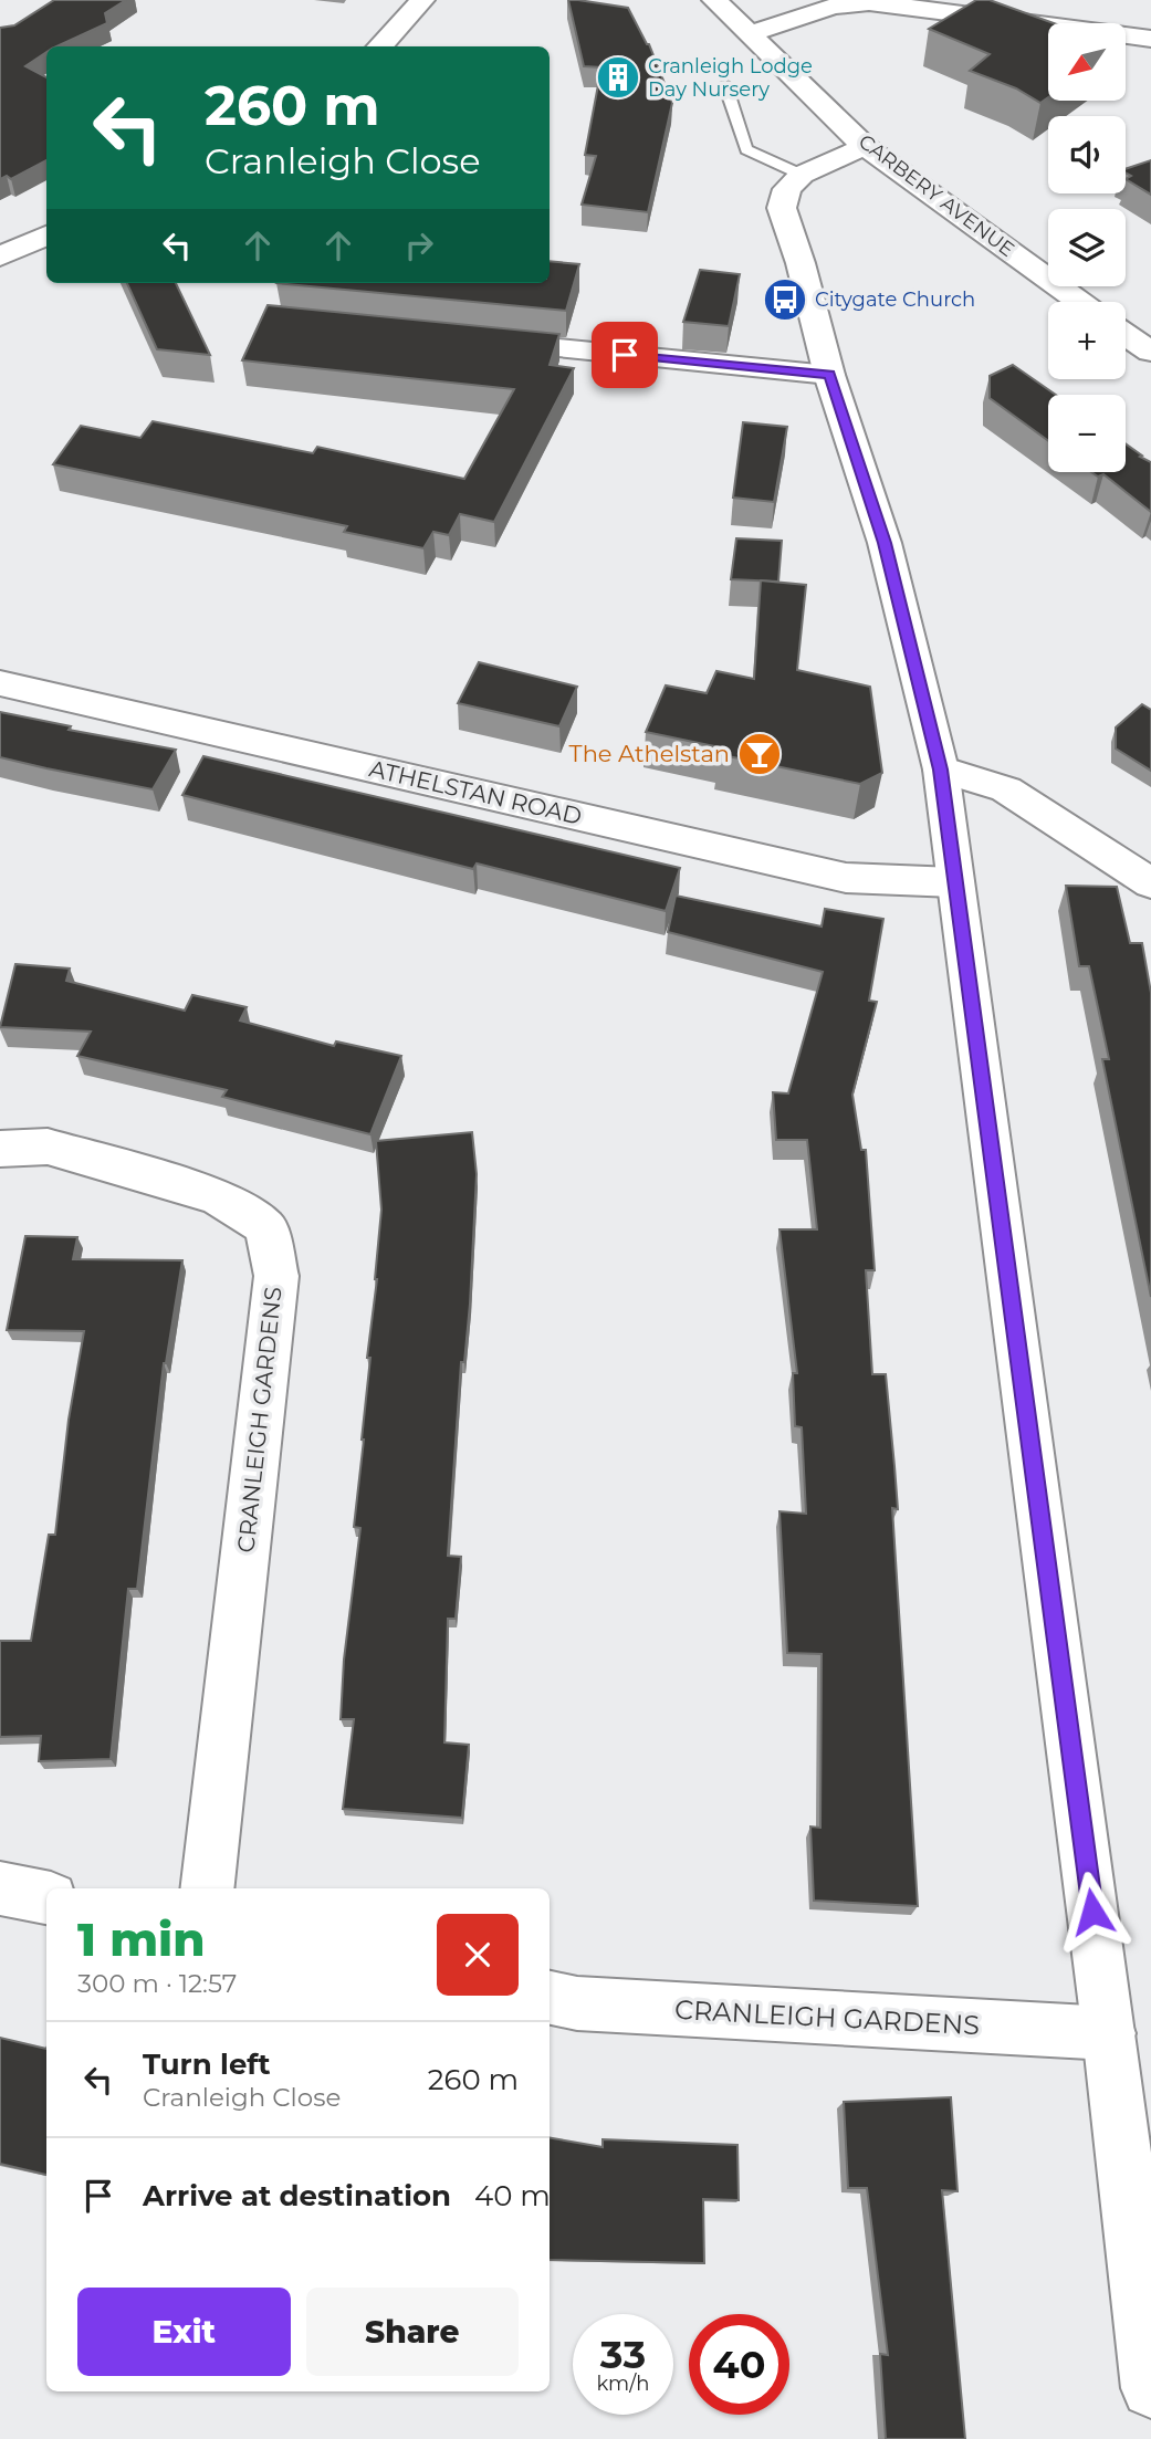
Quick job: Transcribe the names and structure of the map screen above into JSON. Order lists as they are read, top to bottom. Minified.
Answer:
{"streets":{"street":["CARBERY AVENUE","ATHELSTAN ROAD","CRANLEIGH GARDENS"]},"places":{"building":["Cranleigh Lodge Day Nursery"],"bus stop":["Citygate Church"],"bar":["The Athelstan"]},"north":"bottom left","page":{"map_buttons":["+","−"],"turn":["260 m","Cranleigh Close"],"heading":["1 min","300 m · 12:57"],"list":[{"name":"Turn left","note":"Cranleigh Close","value":"260 m"},{"name":"Arrive at destination","value":"40 m"}],"buttons":["Exit","Share"],"speed":"33 km/h","limit":"40"}}
